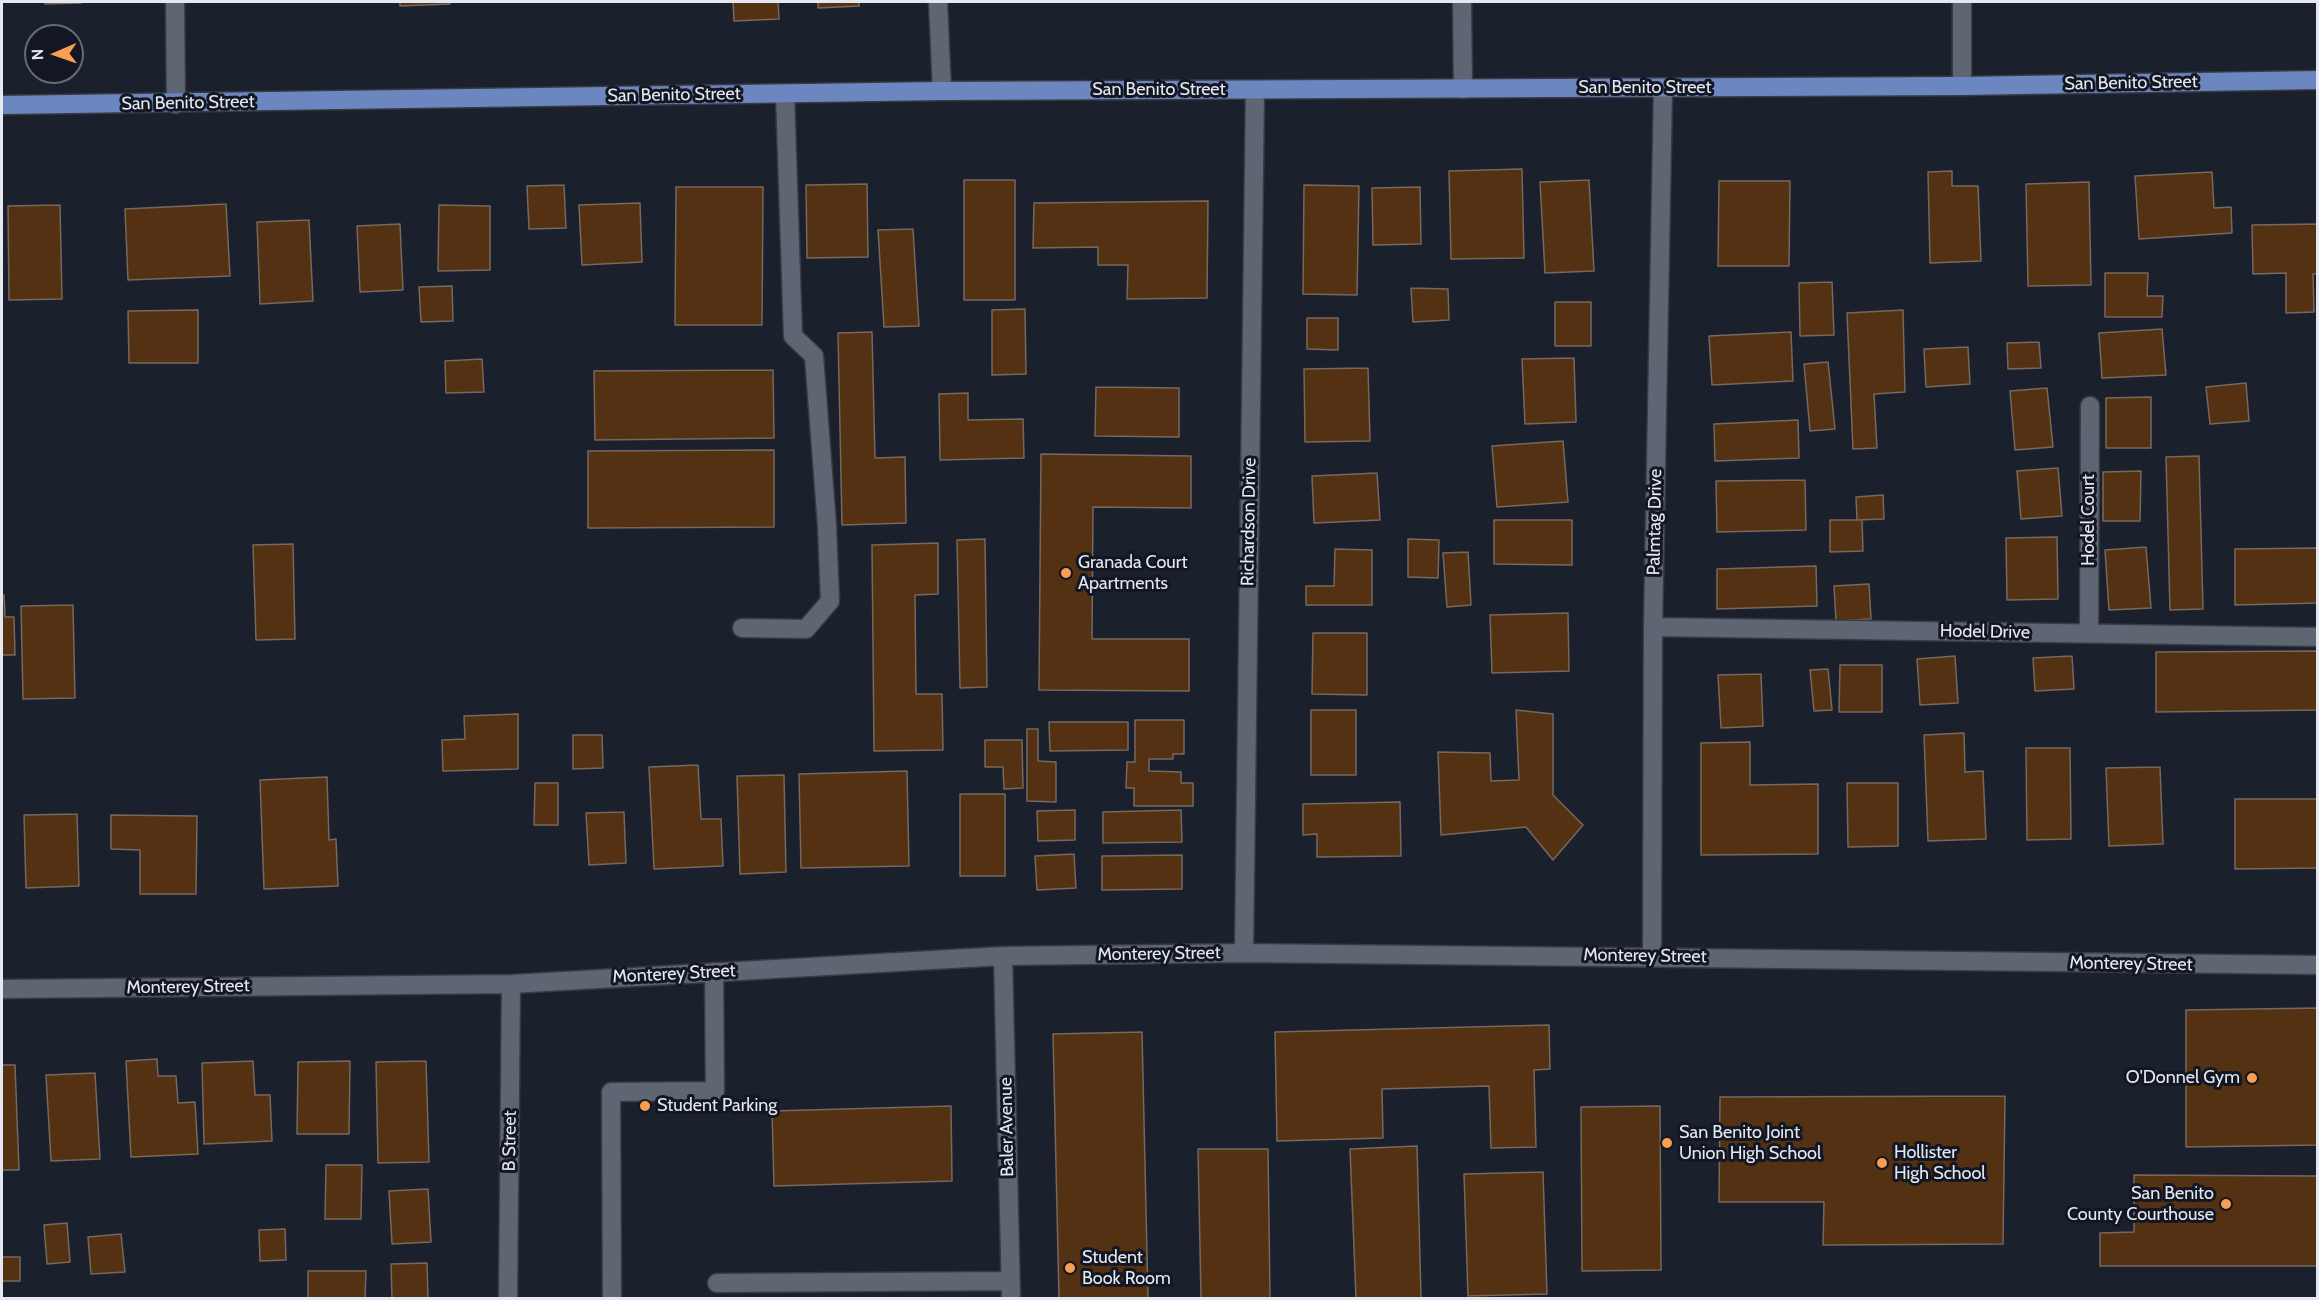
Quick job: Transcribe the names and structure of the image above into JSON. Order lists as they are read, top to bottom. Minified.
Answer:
{"streets":{"main road":["San Benito Street"],"street":["Hodel Court","Richardson Drive","Palmtag Drive","Hodel Drive","Monterey Street","Baler Avenue","B Street"]},"crossings":[["San Benito Street","Richardson Drive"],["San Benito Street","Palmtag Drive"],["Hodel Court","Hodel Drive"],["Richardson Drive","Monterey Street"],["Palmtag Drive","Hodel Drive"],["Palmtag Drive","Monterey Street"],["Monterey Street","Baler Avenue"],["Monterey Street","B Street"]],"places":["Granada Court Apartments","O'Donnel Gym","Student Parking","San Benito Joint Union High School","Hollister High School","San Benito County Courthouse","Student Book Room"],"north":"left"}
